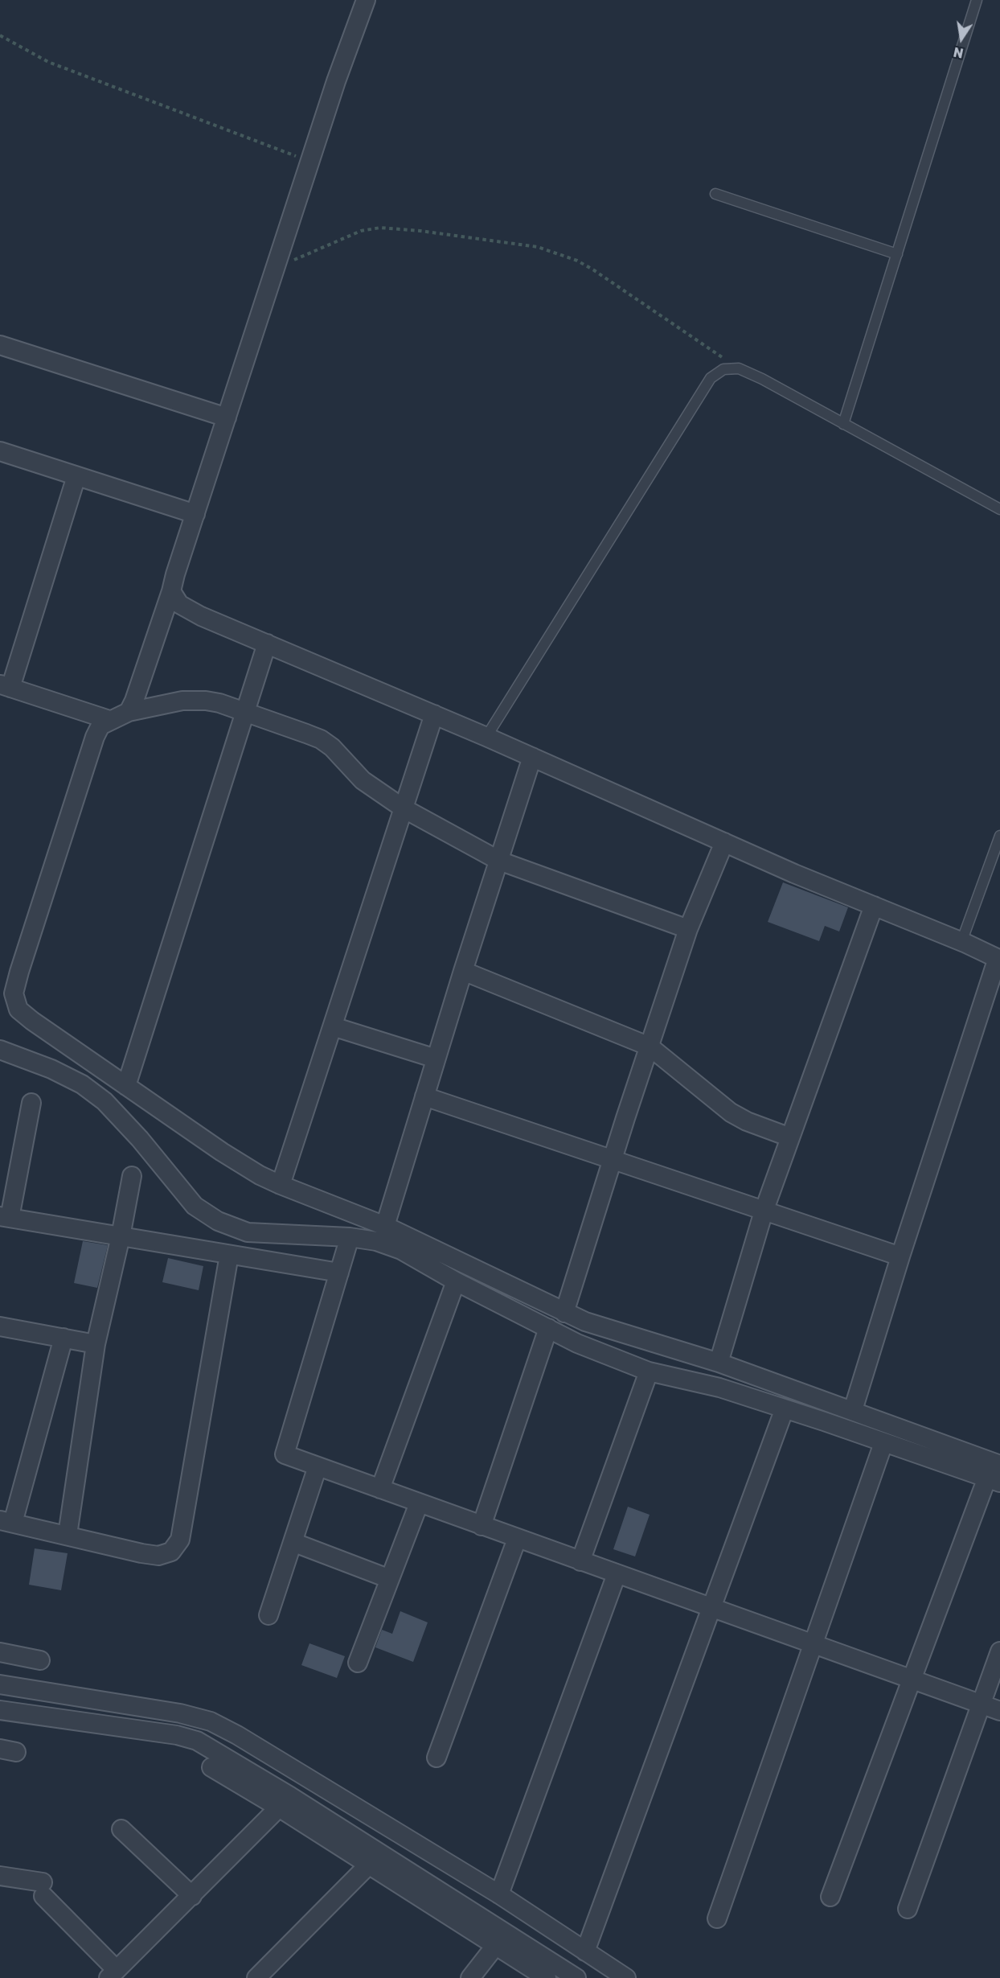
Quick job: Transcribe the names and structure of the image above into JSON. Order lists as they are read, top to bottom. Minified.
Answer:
{"north":"bottom"}
